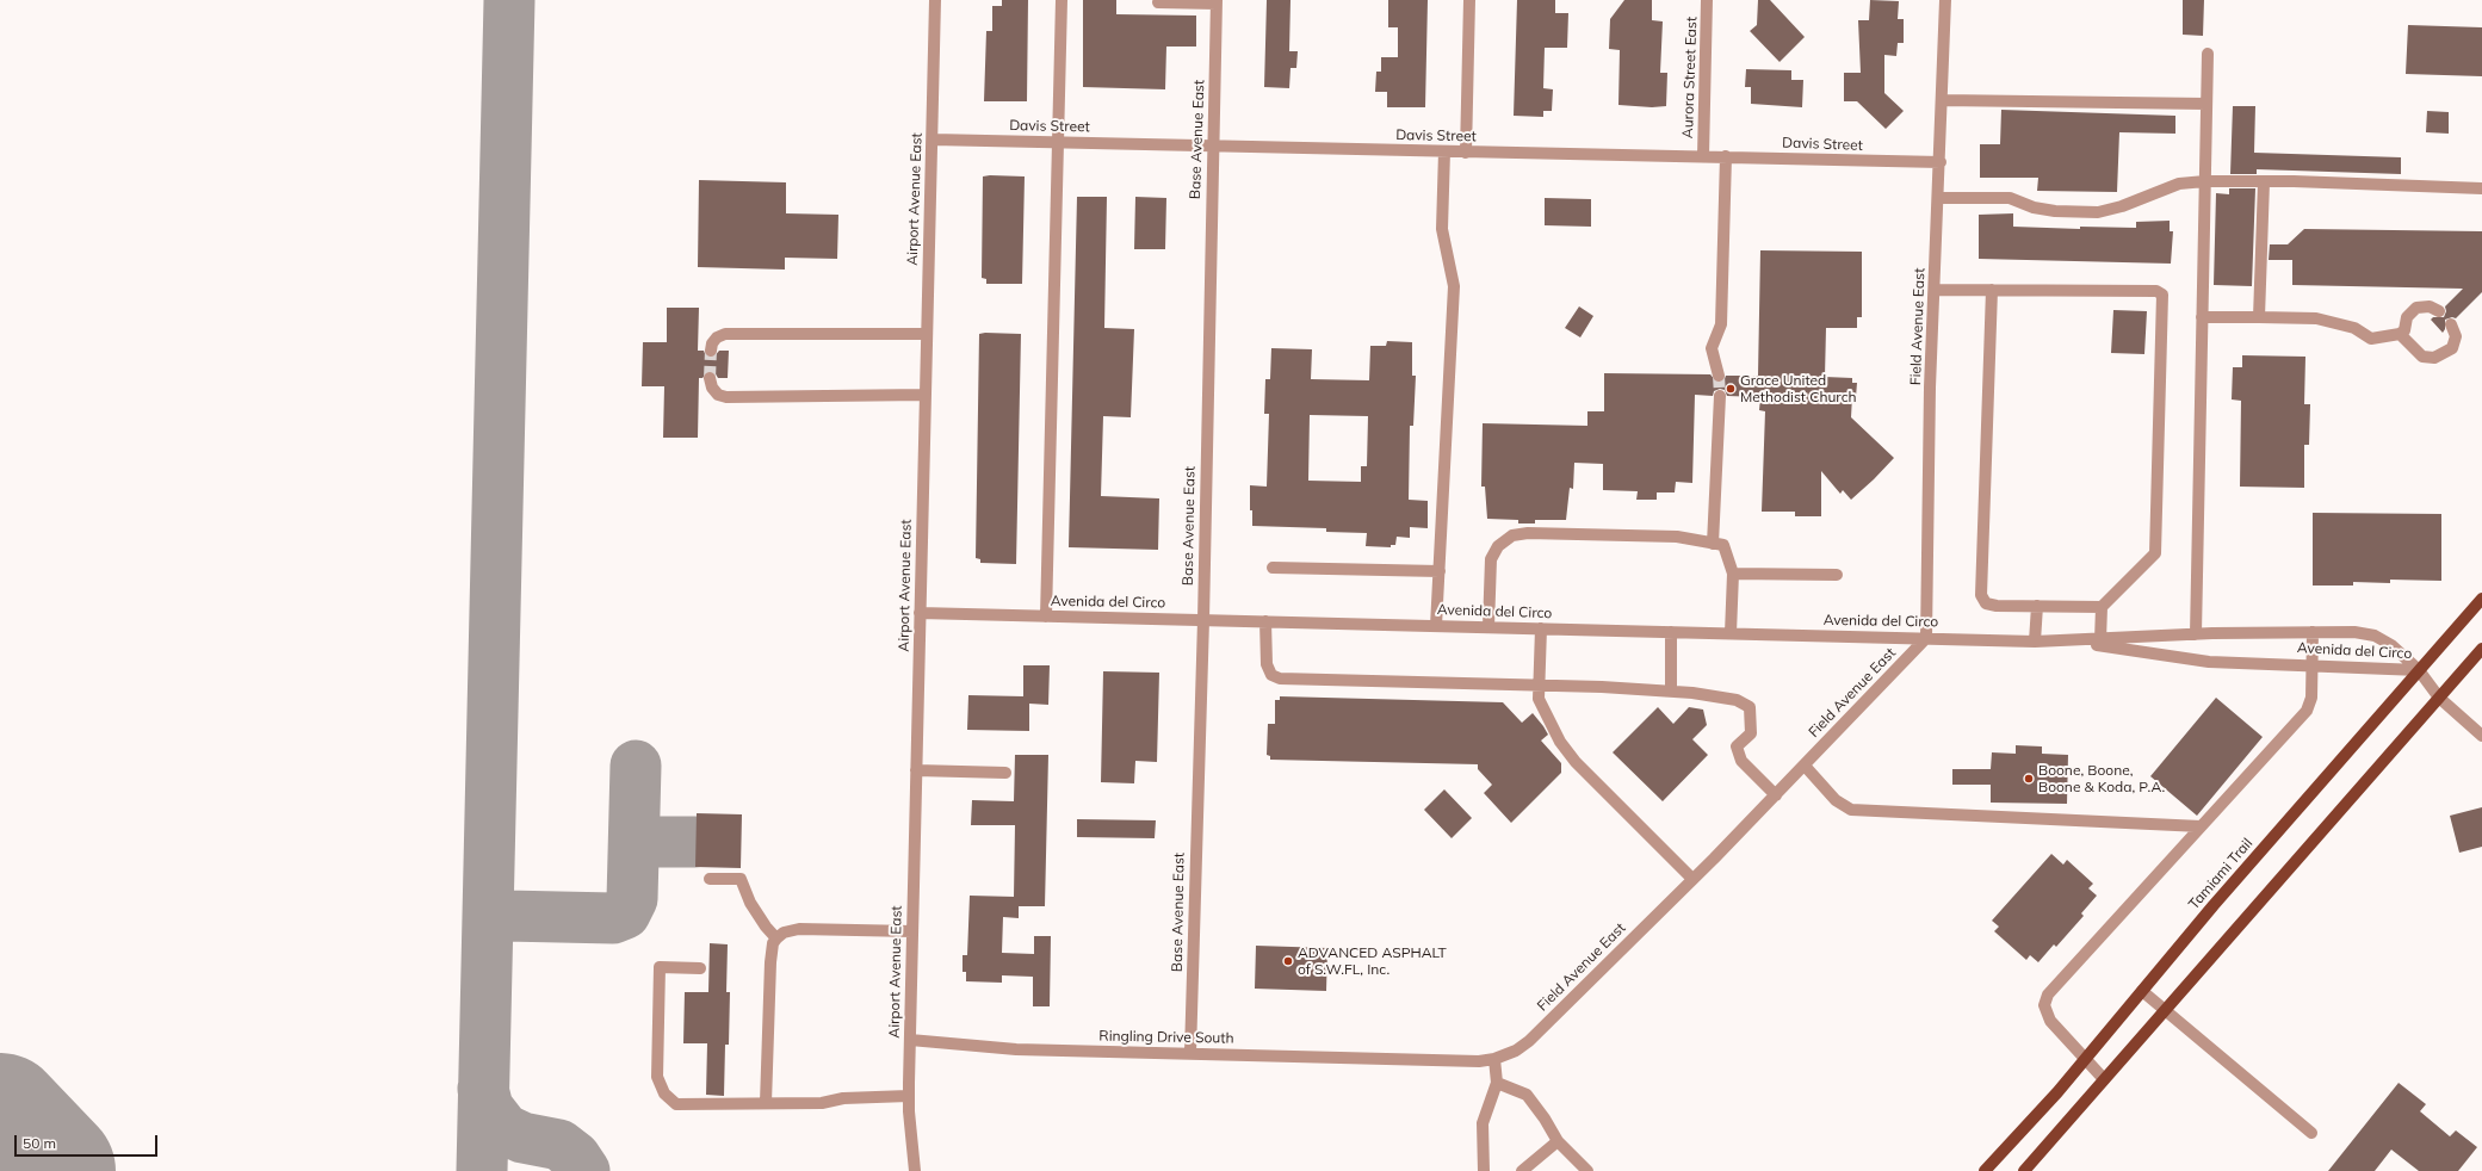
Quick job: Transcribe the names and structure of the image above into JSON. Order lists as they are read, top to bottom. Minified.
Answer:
{"streets":{"main road":["Tamiami Trail"],"street":["Aurora Street East","Davis Street","Base Avenue East","Airport Avenue East","Field Avenue East","Avenida del Circo","Ringling Drive South"]},"crossings":[["Aurora Street East","Davis Street"],["Davis Street","Base Avenue East"],["Davis Street","Airport Avenue East"],["Davis Street","Field Avenue East"],["Base Avenue East","Avenida del Circo"],["Base Avenue East","Ringling Drive South"],["Airport Avenue East","Avenida del Circo"],["Airport Avenue East","Ringling Drive South"],["Field Avenue East","Avenida del Circo"],["Field Avenue East","Ringling Drive South"],["Avenida del Circo","Tamiami Trail"]],"places":["Grace United Methodist Church","Boone, Boone, Boone & Koda, P.A.","ADVANCED ASPHALT of S.W.FL, Inc."],"scale_bar":"50 m"}
